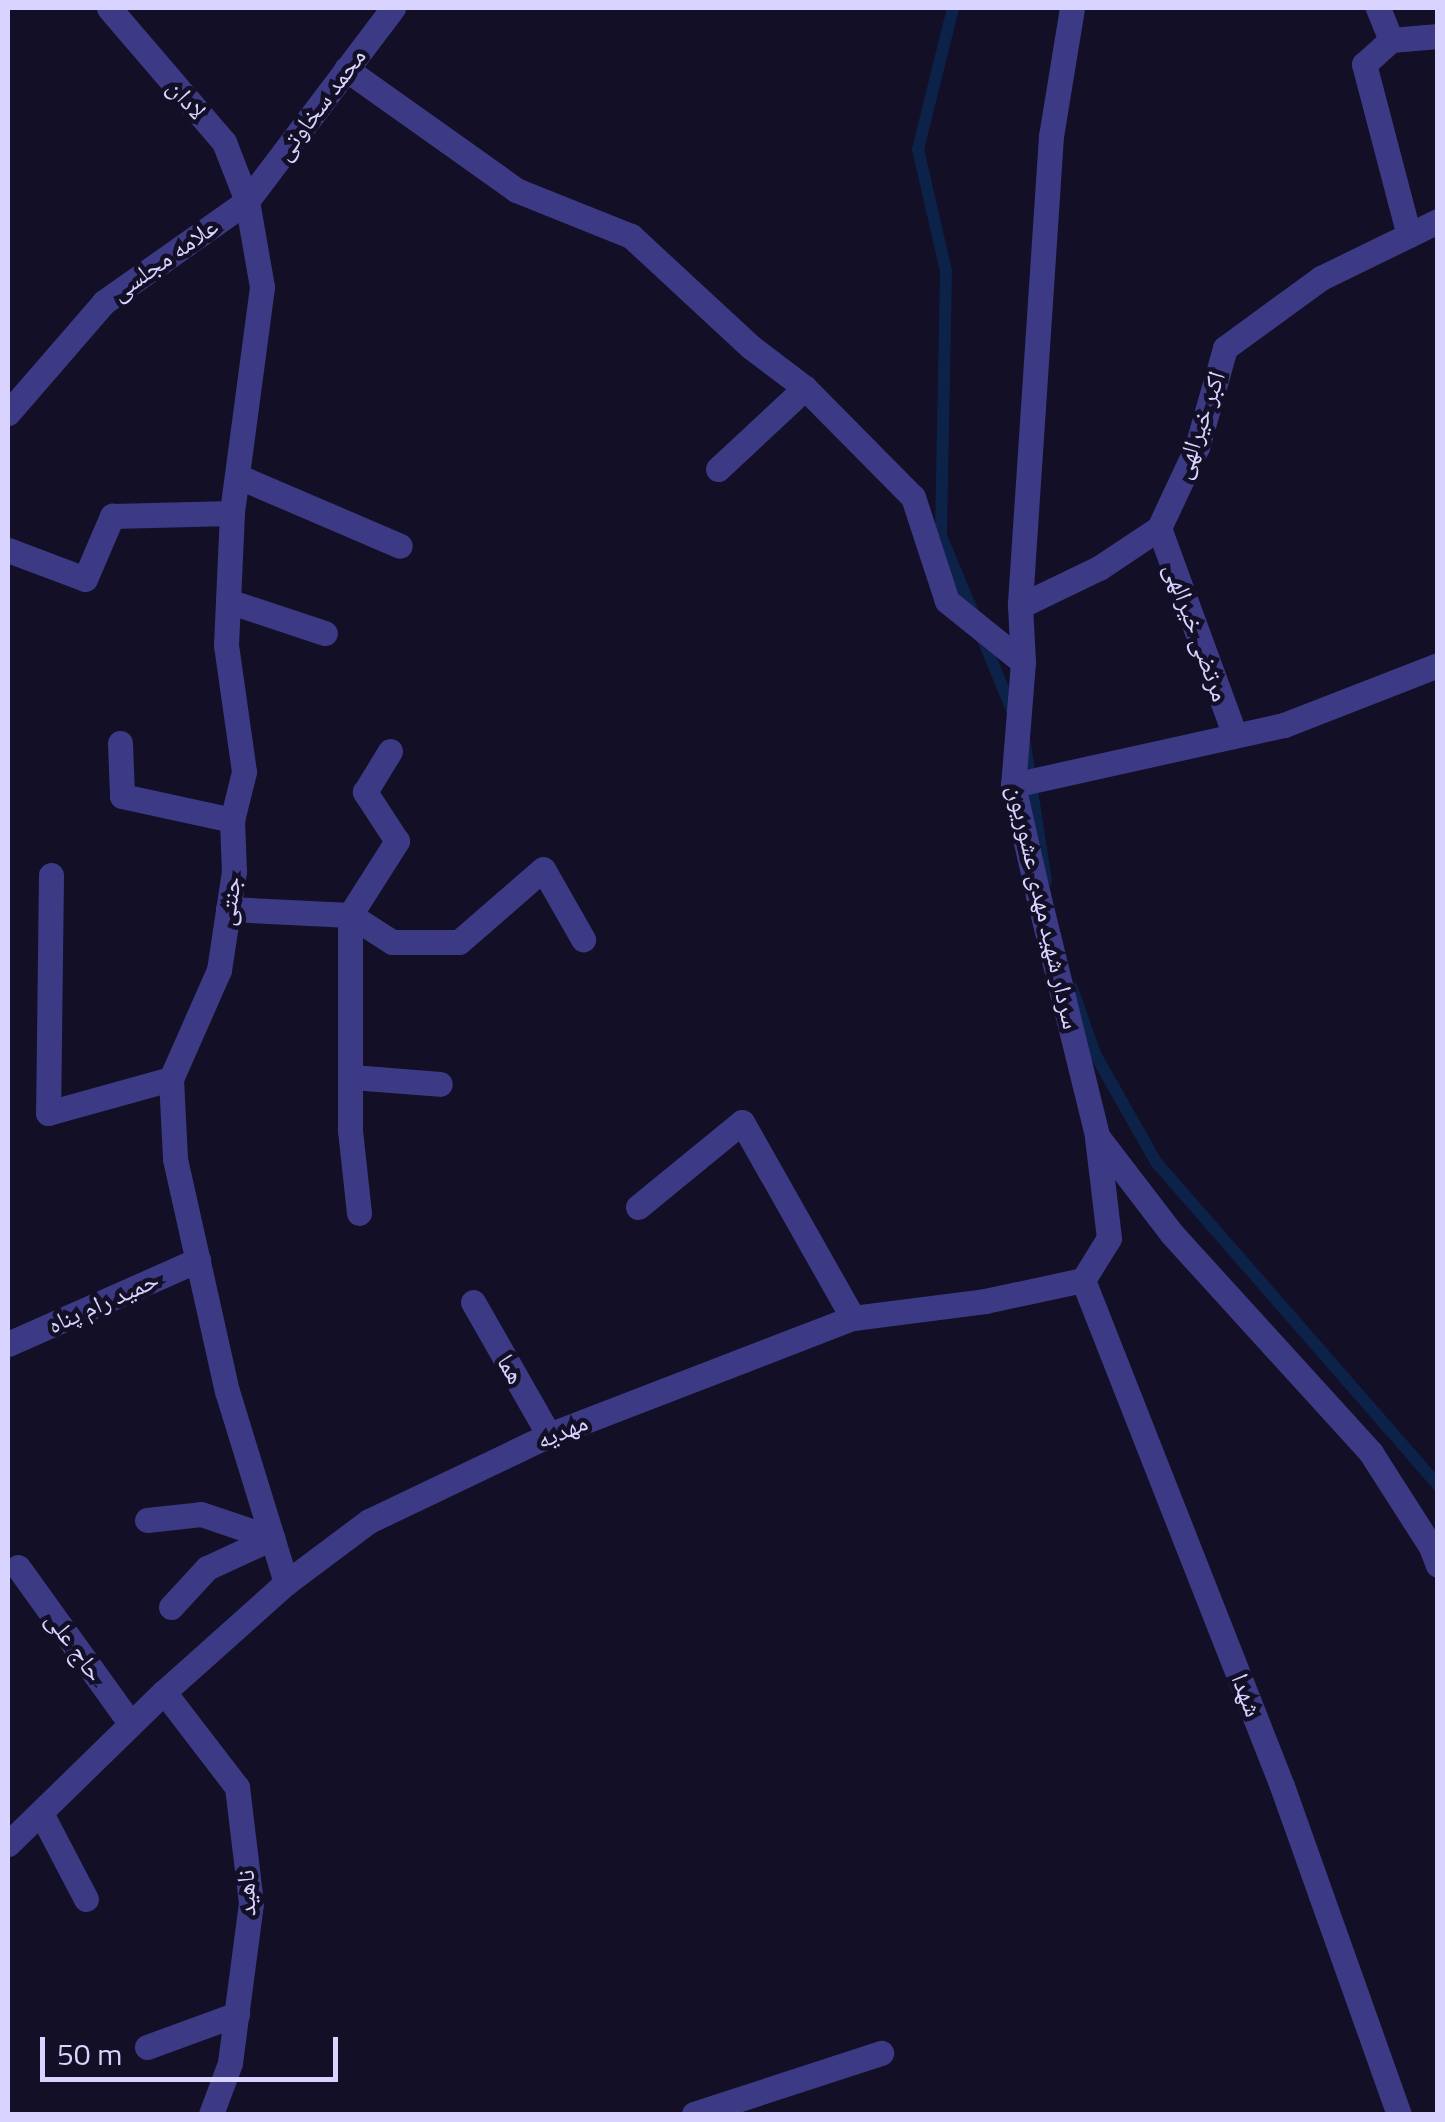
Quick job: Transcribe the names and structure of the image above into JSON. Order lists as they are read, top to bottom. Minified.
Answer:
{"streets":{"street":["لادان","محمد سخاوتی","علامه مجلسی","اکبر خیرالهی","مرتضی خیرالهی","جنتی","سردار شهید مهدی عشوریون","حمید رام پناه","هما","مهدیه","حاج علی","شهدا","ناهید"]},"crossings":[["لادان","محمد سخاوتی"],["لادان","علامه مجلسی"],["لادان","جنتی"],["محمد سخاوتی","علامه مجلسی"],["محمد سخاوتی","جنتی"],["علامه مجلسی","جنتی"],["اکبر خیرالهی","مرتضی خیرالهی"],["جنتی","حمید رام پناه"],["جنتی","مهدیه"],["هما","مهدیه"],["مهدیه","حاج علی"],["مهدیه","شهدا"],["مهدیه","ناهید"]],"scale_bar":"50 m"}
